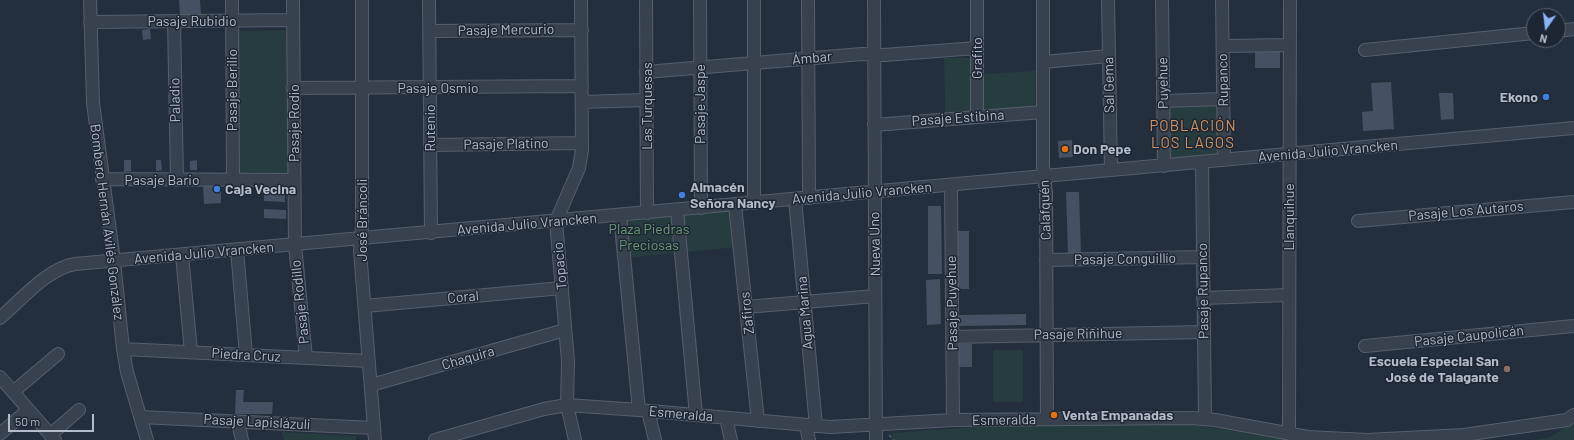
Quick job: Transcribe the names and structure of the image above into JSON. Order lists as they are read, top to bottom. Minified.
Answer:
{"streets":{"street":["Pasaje Rubidio","Pasaje Mercurio","Ámbar","Grafito","Rupanco","Puyehue","Sal Gema","Pasaje Osmio","Pasaje Berilio","Paladio","Pasaje Jaspe","Las Turquesas","Pasaje Estibina","Pasaje Rodio","Rutenio","Pasaje Platino","Avenida Julio Vrancken","Pasaje Bario","Calafquén","Pasaje Los Autaros","Llanquihue","José Bráncoli","Bombero Hernán Avilés González","Nueva Uno","Pasaje Conguillío","Topacio","Pasaje Rupanco","Coral","Pasaje Rodillo","Pasaje Puyehue","Zafiros","Agua Marina","Pasaje Riñihue","Pasaje Caupolicán","Piedra Cruz","Chaquira","Esmeralda","Pasaje Lapislázuli"]},"crossings":[["Pasaje Rubidio","Pasaje Berilio"],["Pasaje Rubidio","Paladio"],["Pasaje Rubidio","Pasaje Rodio"],["Pasaje Rubidio","Bombero Hernán Avilés González"],["Pasaje Mercurio","Rutenio"],["Pasaje Mercurio","Topacio"],["Ámbar","Grafito"],["Ámbar","Pasaje Jaspe"],["Ámbar","Las Turquesas"],["Ámbar","Nueva Uno"],["Grafito","Pasaje Estibina"],["Rupanco","Avenida Julio Vrancken"],["Puyehue","Avenida Julio Vrancken"],["Sal Gema","Avenida Julio Vrancken"],["Pasaje Osmio","Pasaje Rodio"],["Pasaje Osmio","Rutenio"],["Pasaje Osmio","José Bráncoli"],["Pasaje Osmio","Topacio"],["Pasaje Berilio","Pasaje Bario"],["Paladio","Pasaje Bario"],["Pasaje Jaspe","Avenida Julio Vrancken"],["Las Turquesas","Avenida Julio Vrancken"],["Pasaje Estibina","Calafquén"],["Pasaje Estibina","Nueva Uno"],["Pasaje Rodio","Avenida Julio Vrancken"],["Pasaje Rodio","Pasaje Bario"],["Pasaje Rodio","Pasaje Rodillo"],["Rutenio","Pasaje Platino"],["Rutenio","Avenida Julio Vrancken"],["Pasaje Platino","Topacio"],["Avenida Julio Vrancken","Calafquén"],["Avenida Julio Vrancken","Llanquihue"],["Avenida Julio Vrancken","José Bráncoli"],["Avenida Julio Vrancken","Bombero Hernán Avilés González"],["Avenida Julio Vrancken","Nueva Uno"],["Avenida Julio Vrancken","Topacio"],["Avenida Julio Vrancken","Pasaje Rupanco"],["Avenida Julio Vrancken","Pasaje Rodillo"],["Avenida Julio Vrancken","Pasaje Puyehue"],["Avenida Julio Vrancken","Zafiros"],["Avenida Julio Vrancken","Agua Marina"],["Pasaje Bario","Bombero Hernán Avilés González"],["Calafquén","Pasaje Conguillío"],["Calafquén","Pasaje Riñihue"],["Calafquén","Esmeralda"],["Llanquihue","Esmeralda"],["José Bráncoli","Coral"],["José Bráncoli","Piedra Cruz"],["José Bráncoli","Chaquira"],["José Bráncoli","Pasaje Lapislázuli"],["Bombero Hernán Avilés González","Piedra Cruz"],["Bombero Hernán Avilés González","Pasaje Lapislázuli"],["Nueva Uno","Esmeralda"],["Pasaje Conguillío","Pasaje Rupanco"],["Topacio","Coral"],["Topacio","Chaquira"],["Topacio","Esmeralda"],["Pasaje Rupanco","Pasaje Riñihue"],["Pasaje Rupanco","Esmeralda"],["Pasaje Rodillo","Piedra Cruz"],["Pasaje Puyehue","Pasaje Riñihue"],["Pasaje Puyehue","Esmeralda"],["Zafiros","Esmeralda"],["Agua Marina","Esmeralda"]],"districts":["POBLACIÓN LOS LAGOS"],"parks":["Plaza Piedras Preciosas"],"places":["Ekono","Don Pepe","Caja Vecina","Almacén Señora Nancy","Escuela Especial San José de Talagante","Venta Empanadas"],"scale_bar":"50 m","north":"bottom"}
